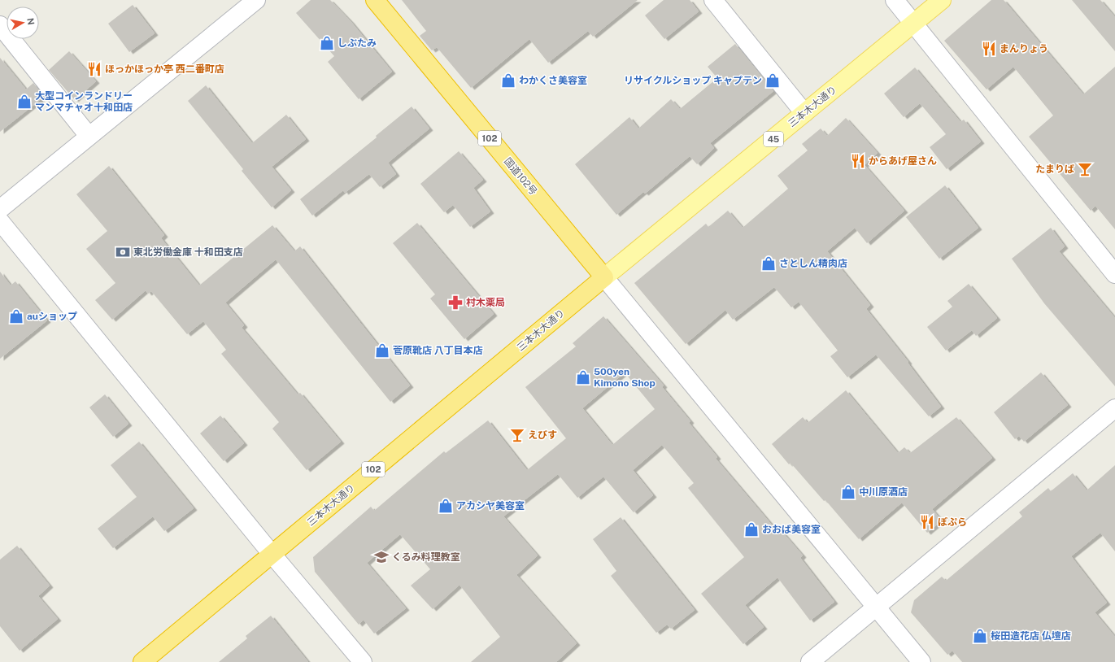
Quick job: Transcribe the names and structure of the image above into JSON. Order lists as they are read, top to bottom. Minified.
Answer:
{"streets":{"highway":["三本木大通り","102","国道102号"],"main road":["45"]},"crossings":[["三本木大通り","国道102号"]],"places":{"shop":["しぶたみ","わかくさ美容室","リサイクルショップ キャプテン","大型コインランドリー マンマチャオ十和田店","さとしん精肉店","auショップ","菅原靴店 八丁目本店","500yen Kimono Shop","中川原酒店","アカシヤ美容室","おおば美容室","桜田造花店 仏壇店"],"restaurant":["まんりょう","ほっかほっか亭 西二番町店","からあげ屋さん","ぽぷら"],"bar":["たまりば","えびす"],"bank":["東北労働金庫 十和田支店"],"pharmacy":["村木薬局"],"school or university":["くるみ料理教室"]},"north":"right"}
